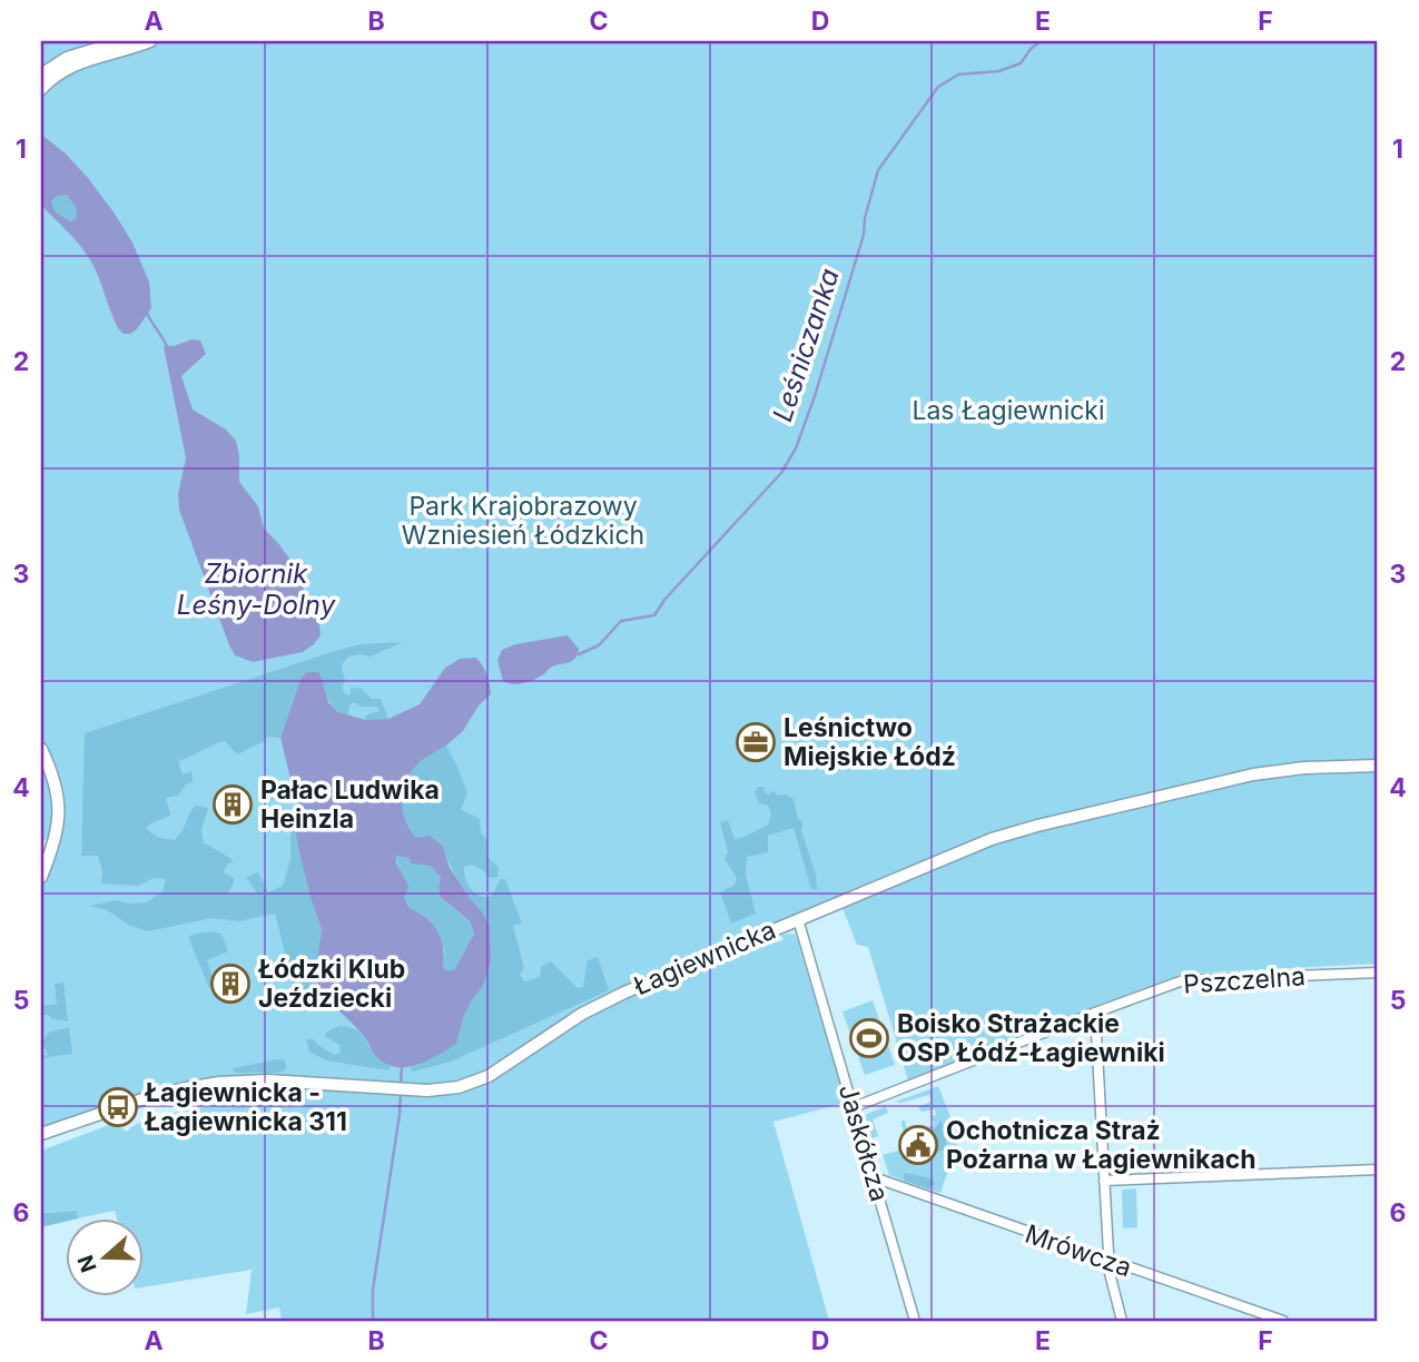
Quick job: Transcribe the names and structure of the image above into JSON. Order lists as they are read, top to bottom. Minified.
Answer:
{"streets":{"street":["Łagiewnicka","Pszczelna","Jaskółcza","Mrówcza"]},"crossings":[["Łagiewnicka","Jaskółcza"],["Pszczelna","Jaskółcza"],["Jaskółcza","Mrówcza"]],"water":["Leśniczanka","Zbiornik Leśny-Dolny"],"parks":["Las Łagiewnicki","Park Krajobrazowy Wzniesień Łódzkich"],"places":{"office":["Leśnictwo Miejskie Łódź"],"building":["Pałac Ludwika Heinzla","Łódzki Klub Jeździecki"],"sports":["Boisko Strażackie OSP Łódź-Łagiewniki"],"bus stop":["Łagiewnicka - Łagiewnicka 311"],"public building":["Ochotnicza Straż Pożarna w Łagiewnikach"]},"north":"left","grid":{"columns":["A","B","C","D","E","F"],"rows":["1","2","3","4","5","6"]}}
